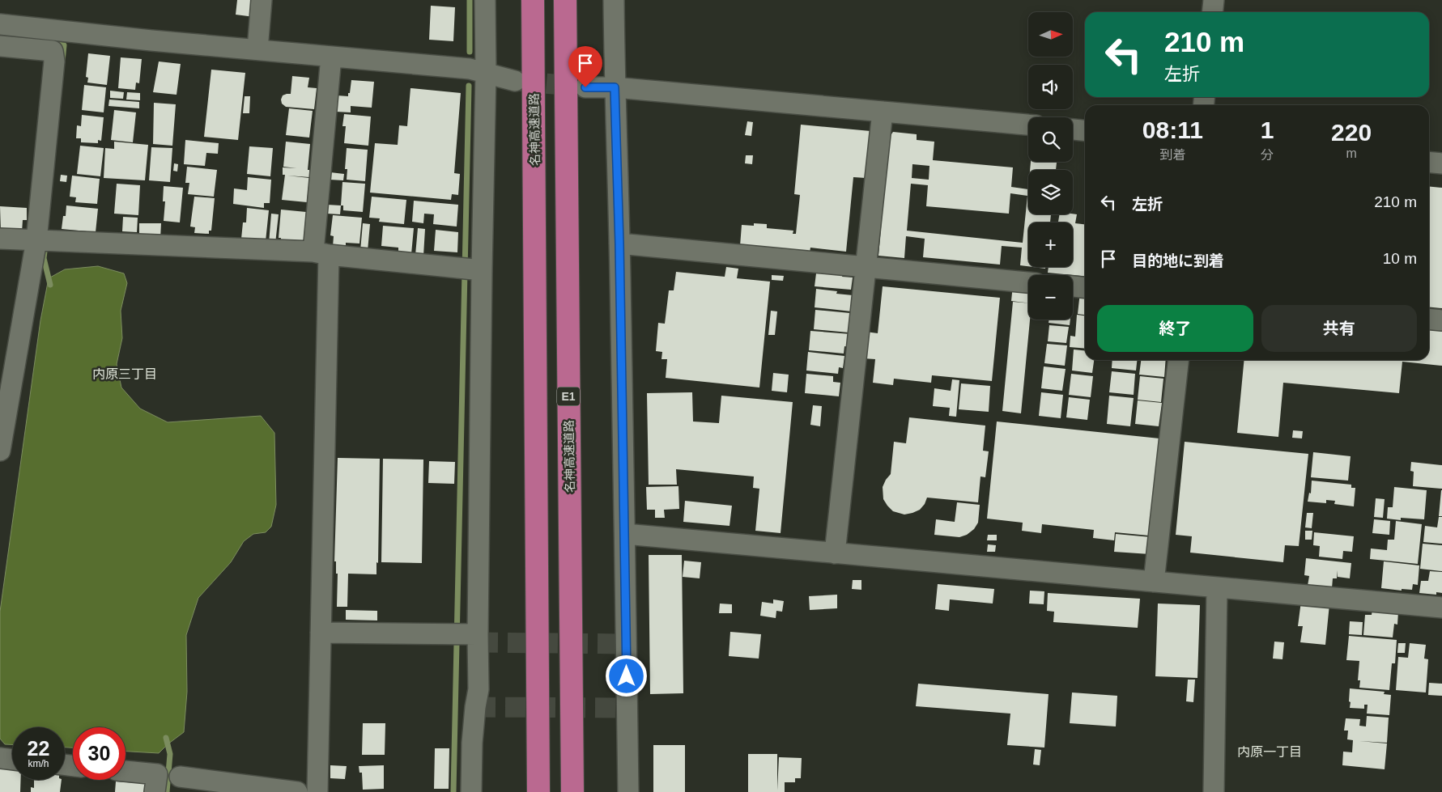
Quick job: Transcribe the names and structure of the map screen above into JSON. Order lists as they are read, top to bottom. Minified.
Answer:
{"streets":{"highway":["名神高速道路","E1"]},"districts":["内原三丁目","内原一丁目"],"north":"right","page":{"map_buttons":["+","−"],"turn":["210 m","左折"],"eta":["08:11","到着","1","分","220","m"],"list":[{"name":"左折","value":"210 m"},{"name":"目的地に到着","value":"10 m"}],"buttons":["終了","共有"],"speed":"22 km/h","limit":"30"}}
